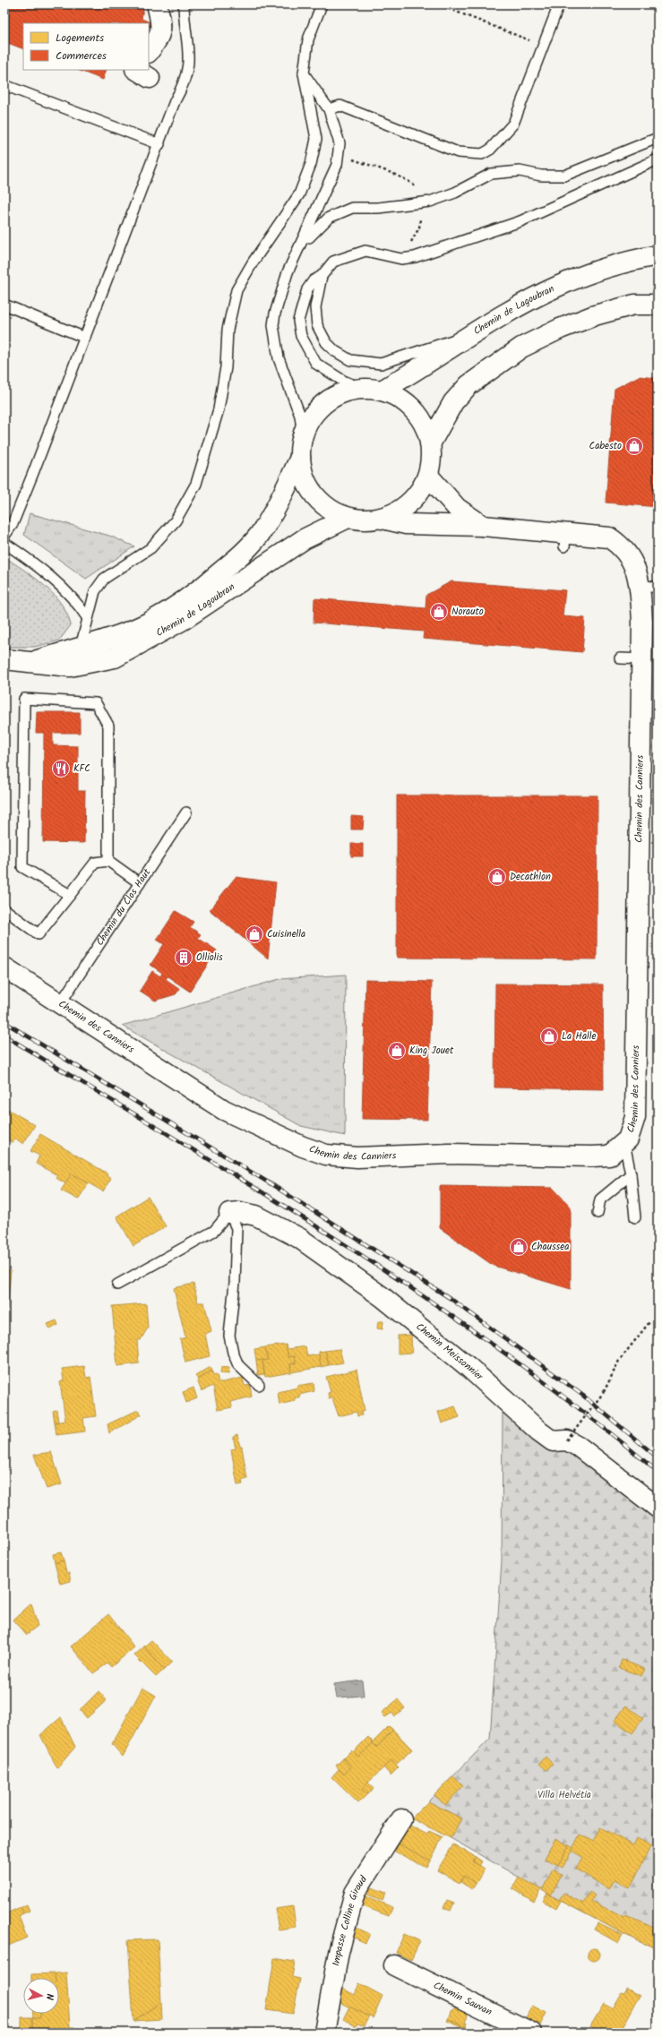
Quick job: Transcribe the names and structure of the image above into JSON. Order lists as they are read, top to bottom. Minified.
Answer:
{"streets":{"street":["Chemin de Lagoubran","Chemin des Canniers","Chemin Meissonnier","Impasse Colline Giraud","Chemin Sauvan"],"lane":["Chemin du Clos Haut"]},"crossings":[["Chemin des Canniers","Chemin du Clos Haut"]],"parks":["Villa Helvétia"],"places":{"shop":["Cabesto","Norauto","Decathlon","Cuisinella","La Halle","King Jouet","Chaussea"],"restaurant":["KFC"],"building":["Olliolis"]},"legend":["Logements","Commerces"],"north":"right"}
